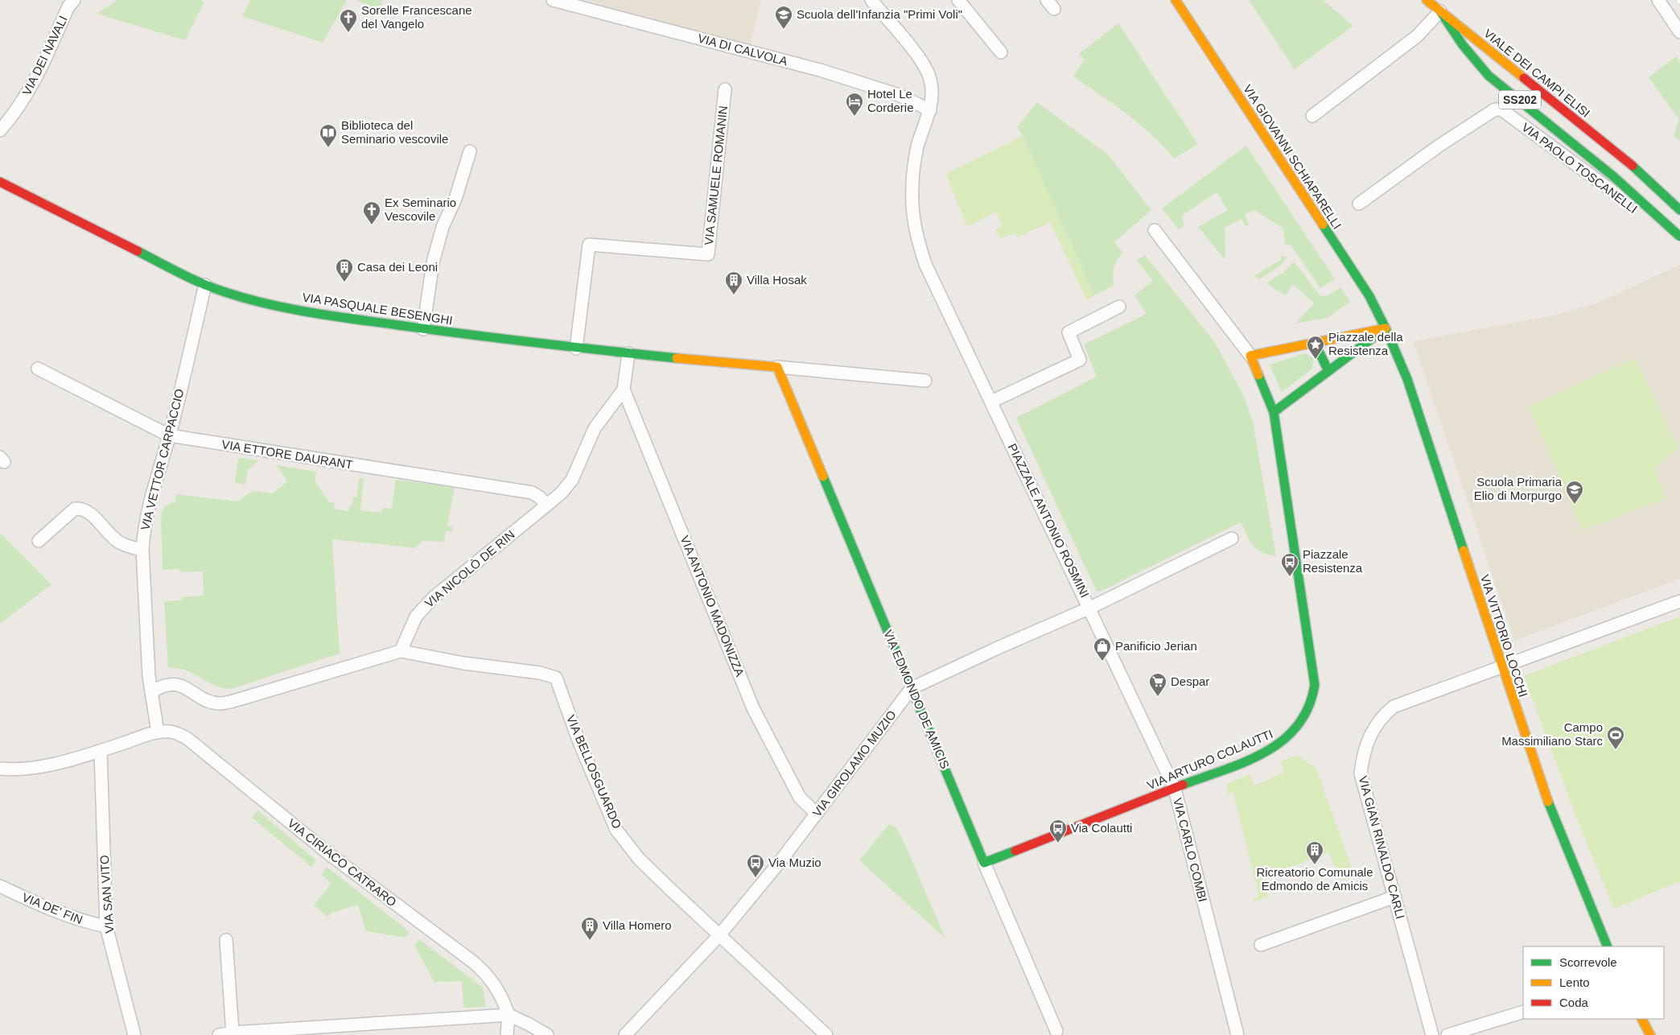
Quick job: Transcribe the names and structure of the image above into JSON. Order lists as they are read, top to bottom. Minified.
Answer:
{"streets":{"main road":["VIALE DEI CAMPI ELISI","SS202","VIA GIOVANNI SCHIAPARELLI","VIA PASQUALE BESENGHI","VIA VITTORIO LOCCHI","VIA EDMONDO DE AMICIS","VIA ARTURO COLAUTTI"],"street":["VIA DI CALVOLA","VIA DEI NAVALI","VIA PAOLO TOSCANELLI","VIA SAMUELE ROMANIN","VIA ETTORE DAURANT","VIA VETTOR CARPACCIO","PIAZZALE ANTONIO ROSMINI","VIA NICOLÒ DE RIN","VIA ANTONIO MADONIZZA","VIA GIROLAMO MUZIO","VIA BELLOSGUARDO","VIA GIAN RINALDO CARLI","VIA CARLO COMBI","VIA CIRIACO CATRARO","VIA SAN VITO","VIA DE' FIN"]},"crossings":[["VIA DI CALVOLA","PIAZZALE ANTONIO ROSMINI"],["VIALE DEI CAMPI ELISI","SS202"],["SS202","VIA PAOLO TOSCANELLI"],["VIA GIOVANNI SCHIAPARELLI","VIA VITTORIO LOCCHI"],["VIA SAMUELE ROMANIN","VIA PASQUALE BESENGHI"],["VIA PASQUALE BESENGHI","VIA VETTOR CARPACCIO"],["VIA PASQUALE BESENGHI","VIA NICOLÒ DE RIN"],["VIA PASQUALE BESENGHI","VIA EDMONDO DE AMICIS"],["VIA ETTORE DAURANT","VIA VETTOR CARPACCIO"],["VIA ETTORE DAURANT","VIA NICOLÒ DE RIN"],["VIA VETTOR CARPACCIO","VIA CIRIACO CATRARO"],["PIAZZALE ANTONIO ROSMINI","VIA GIROLAMO MUZIO"],["PIAZZALE ANTONIO ROSMINI","VIA CARLO COMBI"],["VIA NICOLÒ DE RIN","VIA ANTONIO MADONIZZA"],["VIA NICOLÒ DE RIN","VIA BELLOSGUARDO"],["VIA ANTONIO MADONIZZA","VIA GIROLAMO MUZIO"],["VIA VITTORIO LOCCHI","VIA GIAN RINALDO CARLI"],["VIA EDMONDO DE AMICIS","VIA ARTURO COLAUTTI"],["VIA EDMONDO DE AMICIS","VIA GIROLAMO MUZIO"],["VIA ARTURO COLAUTTI","VIA CARLO COMBI"],["VIA GIROLAMO MUZIO","VIA BELLOSGUARDO"],["VIA GIROLAMO MUZIO","VIA CARLO COMBI"],["VIA SAN VITO","VIA DE' FIN"]],"places":{"school or university":["Scuola dell'Infanzia \"Primi Voli\"","Scuola Primaria Elio di Morpurgo"],"church":["Sorelle Francescane del Vangelo","Ex Seminario Vescovile"],"hotel":["Hotel Le Corderie"],"library":["Biblioteca del Seminario vescovile"],"building":["Casa dei Leoni","Villa Hosak","Ricreatorio Comunale Edmondo de Amicis","Villa Homero"],"place":["Piazzale della Resistenza"],"bus stop":["Piazzale Resistenza","Via Colautti","Via Muzio"],"shop":["Panificio Jerian"],"supermarket":["Despar"],"sports":["Campo Massimiliano Starc"]},"legend":["Scorrevole","Lento","Coda"]}
